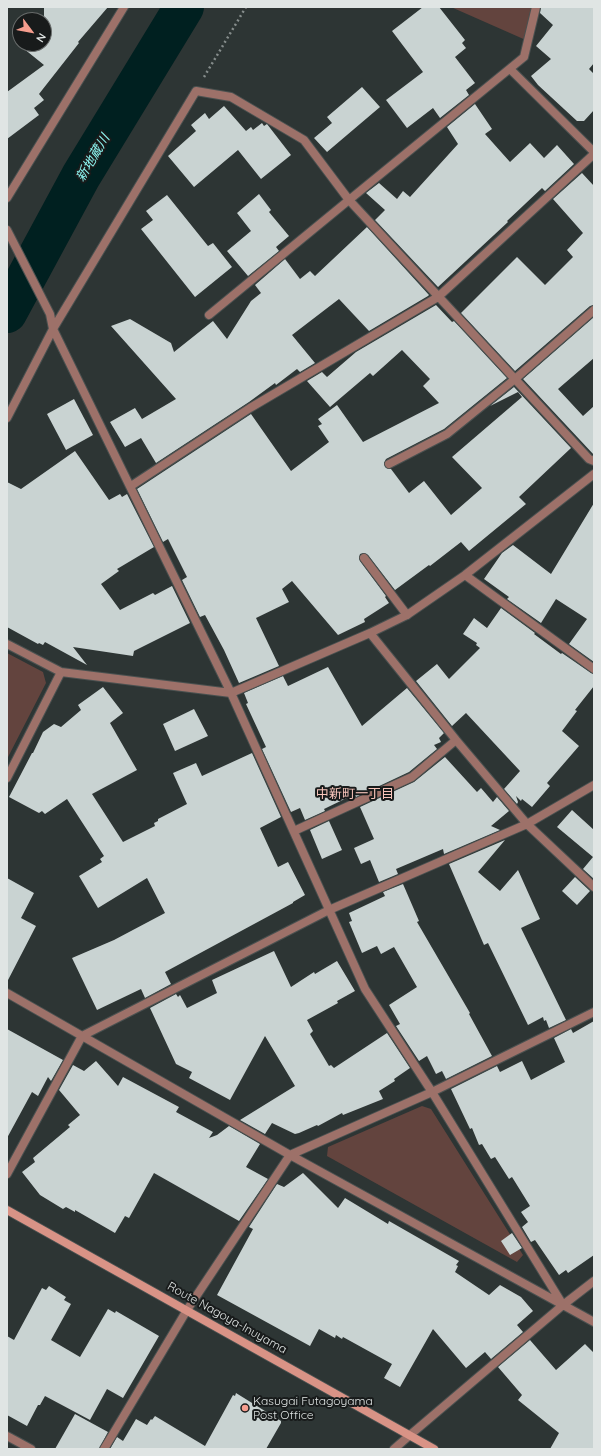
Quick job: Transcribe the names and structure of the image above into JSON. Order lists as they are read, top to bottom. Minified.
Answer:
{"streets":{"main road":["Route Nagoya-Inuyama"]},"districts":["中新町一丁目"],"water":["新地蔵川"],"places":["Kasugai Futagoyama Post Office"],"north":"bottom right"}
